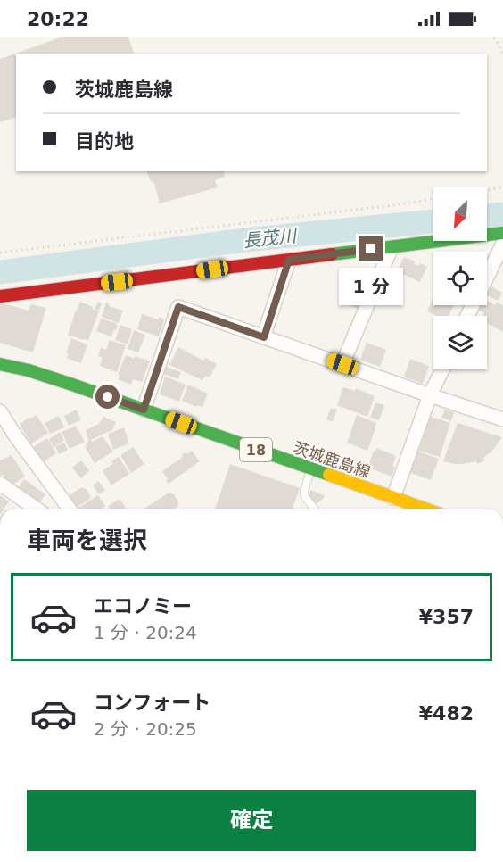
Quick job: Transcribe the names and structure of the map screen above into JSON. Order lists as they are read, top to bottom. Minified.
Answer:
{"streets":{"street":["18","茨城鹿島線"]},"water":["長茂川"],"north":"bottom left","page":{"status":"20:22","banner":["茨城鹿島線","目的地"],"bubble":"1 分","heading":"車両を選択","list":[{"name":"エコノミー","note":"1 分 · 20:24","value":"¥357"},{"name":"コンフォート","note":"2 分 · 20:25","value":"¥482"}],"buttons":"確定"}}
